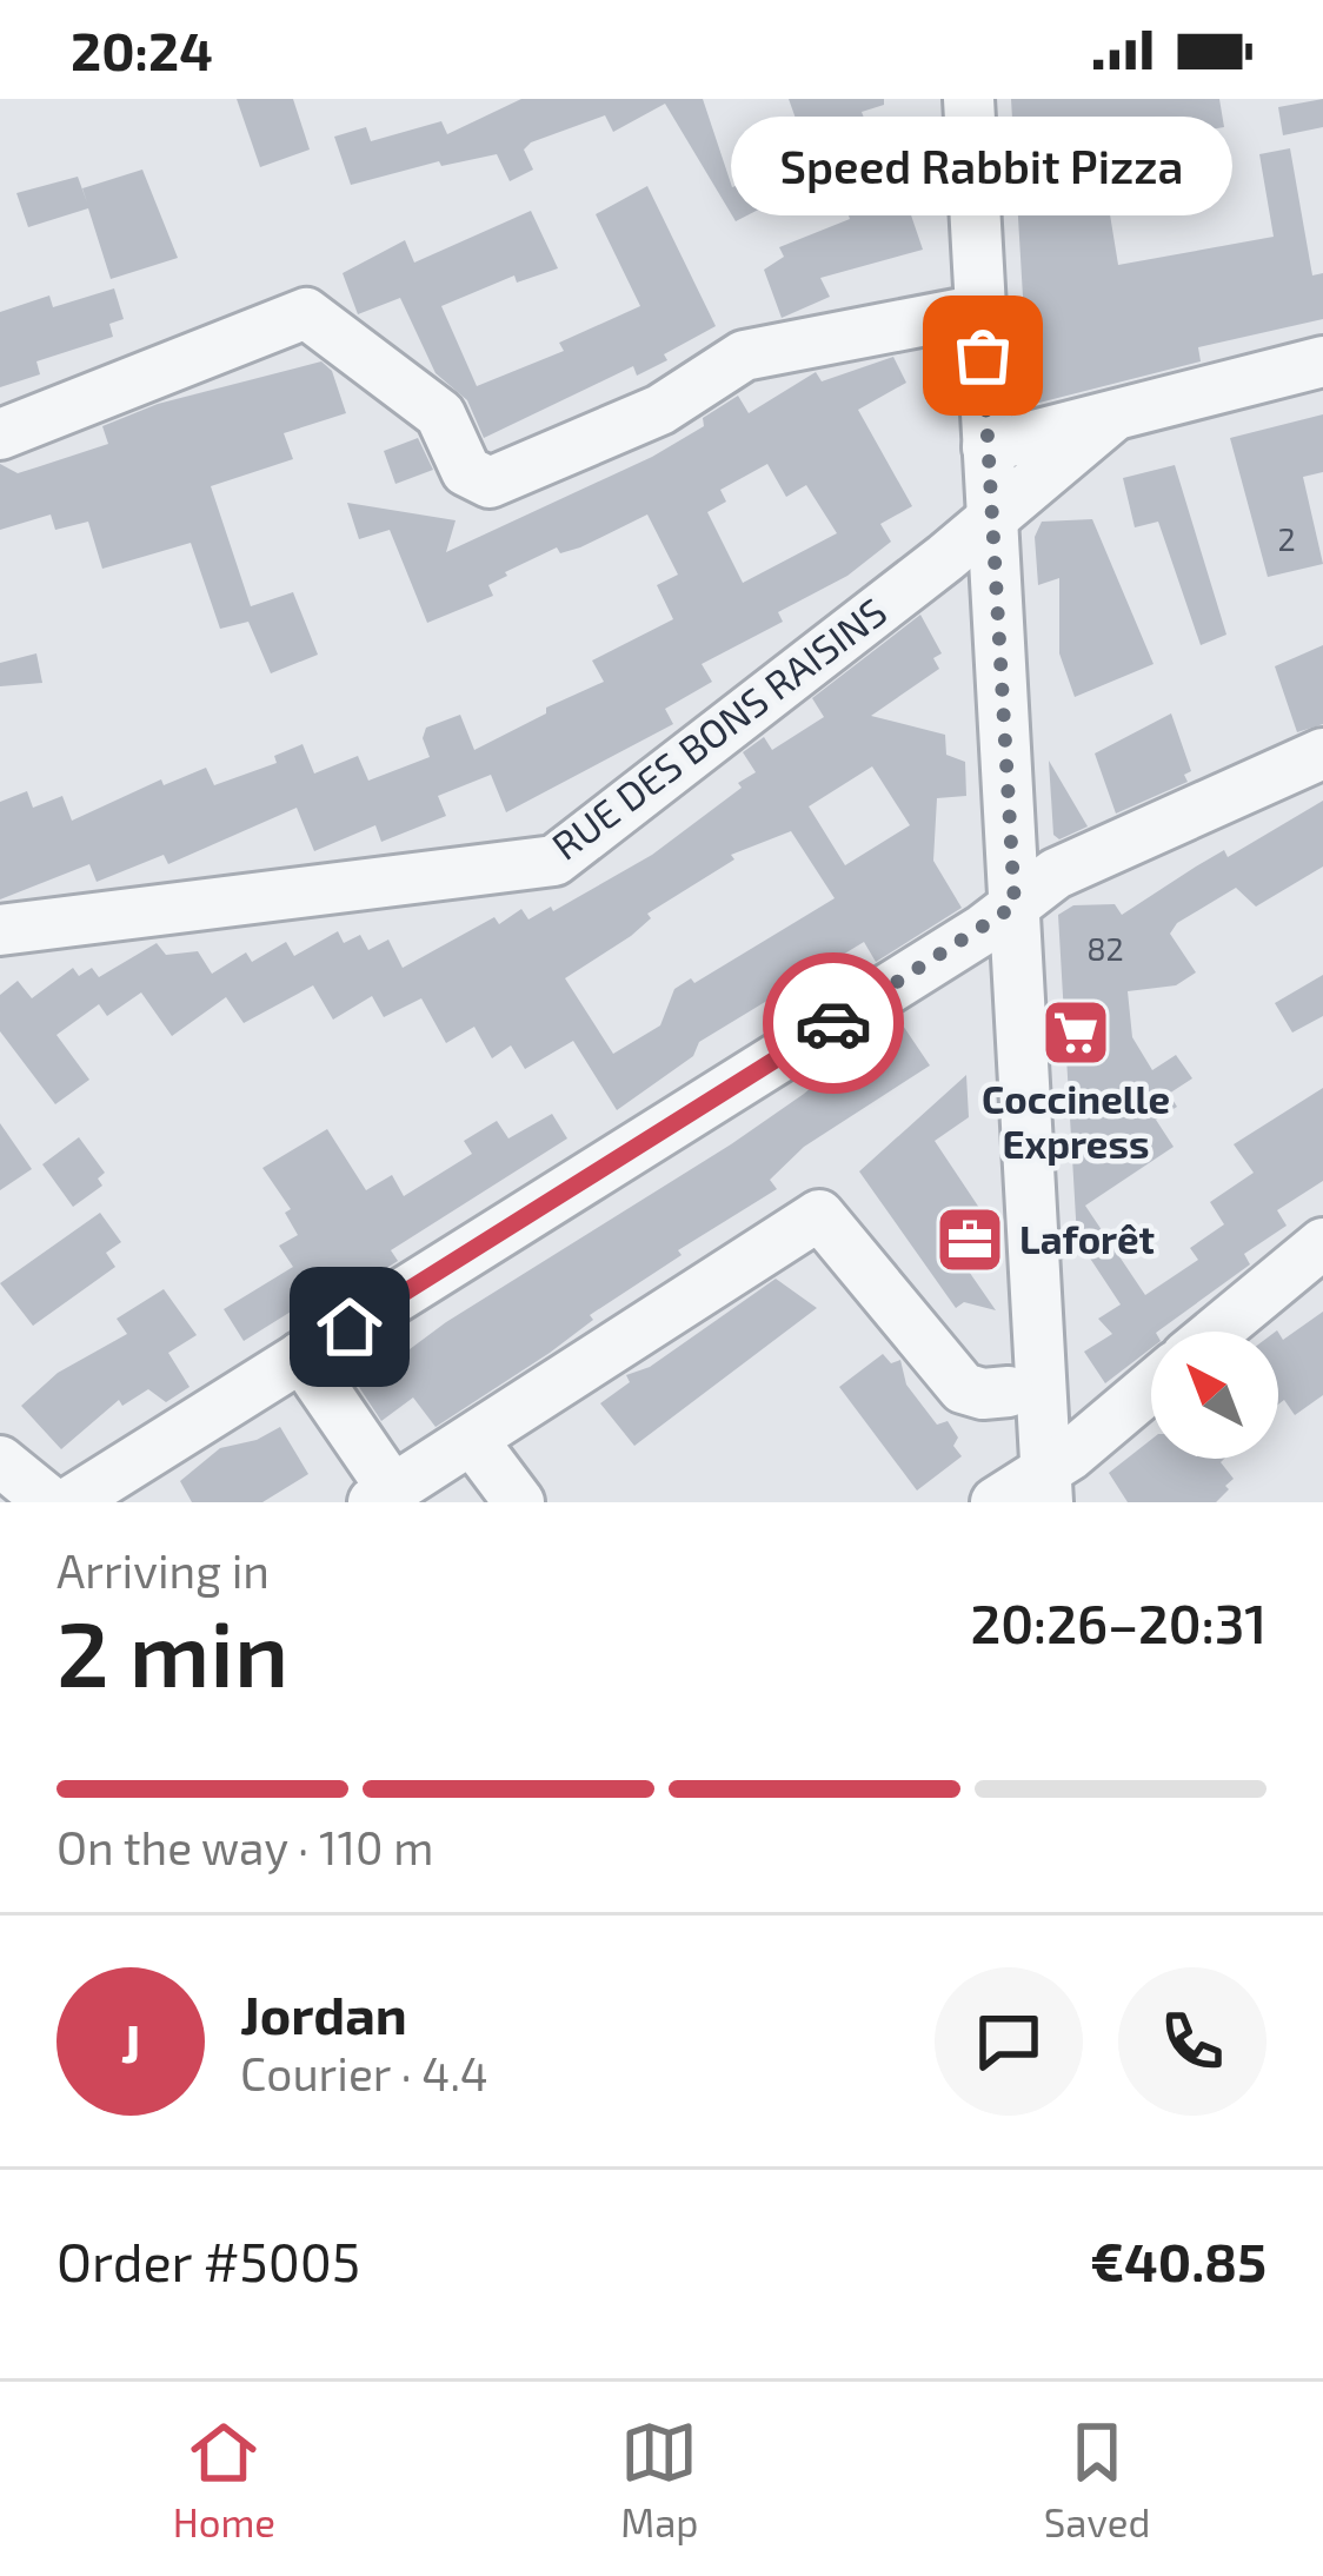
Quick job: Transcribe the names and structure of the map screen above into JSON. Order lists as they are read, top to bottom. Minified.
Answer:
{"streets":{"street":["RUE DES BONS RAISINS"]},"places":{"other":["Speed Rabbit Pizza"],"supermarket":["Coccinelle Express"],"office":["Laforêt"]},"house_numbers":["2","82"],"north":"top left","page":{"status":"20:24","bubble":"Speed Rabbit Pizza","heading":["2 min","Arriving in","20:26–20:31"],"panel":["Jordan","Courier · 4.4","Order #5005","€40.85"],"bar":"On the way · 110 m","round":"J","tabs":["Home","Map","Saved"]}}
